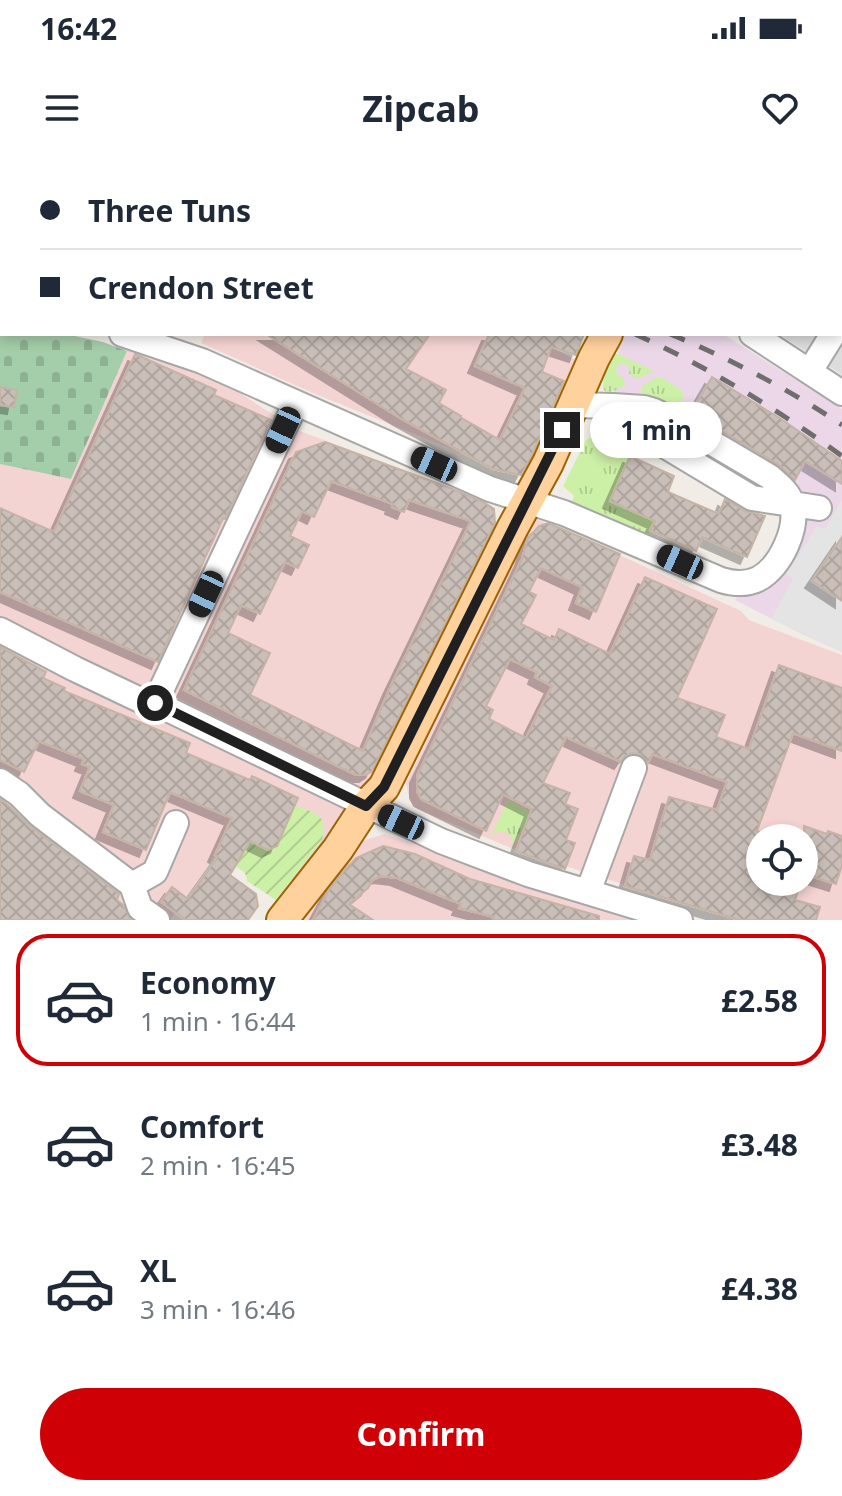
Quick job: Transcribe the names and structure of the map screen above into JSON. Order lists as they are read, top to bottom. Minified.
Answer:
{"page":{"status":"16:42","header":"Zipcab","banner":["Three Tuns","Crendon Street"],"bubble":"1 min","list":[{"name":"Economy","note":"1 min · 16:44","value":"£2.58"},{"name":"Comfort","note":"2 min · 16:45","value":"£3.48"},{"name":"XL","note":"3 min · 16:46","value":"£4.38"}],"buttons":"Confirm"}}
